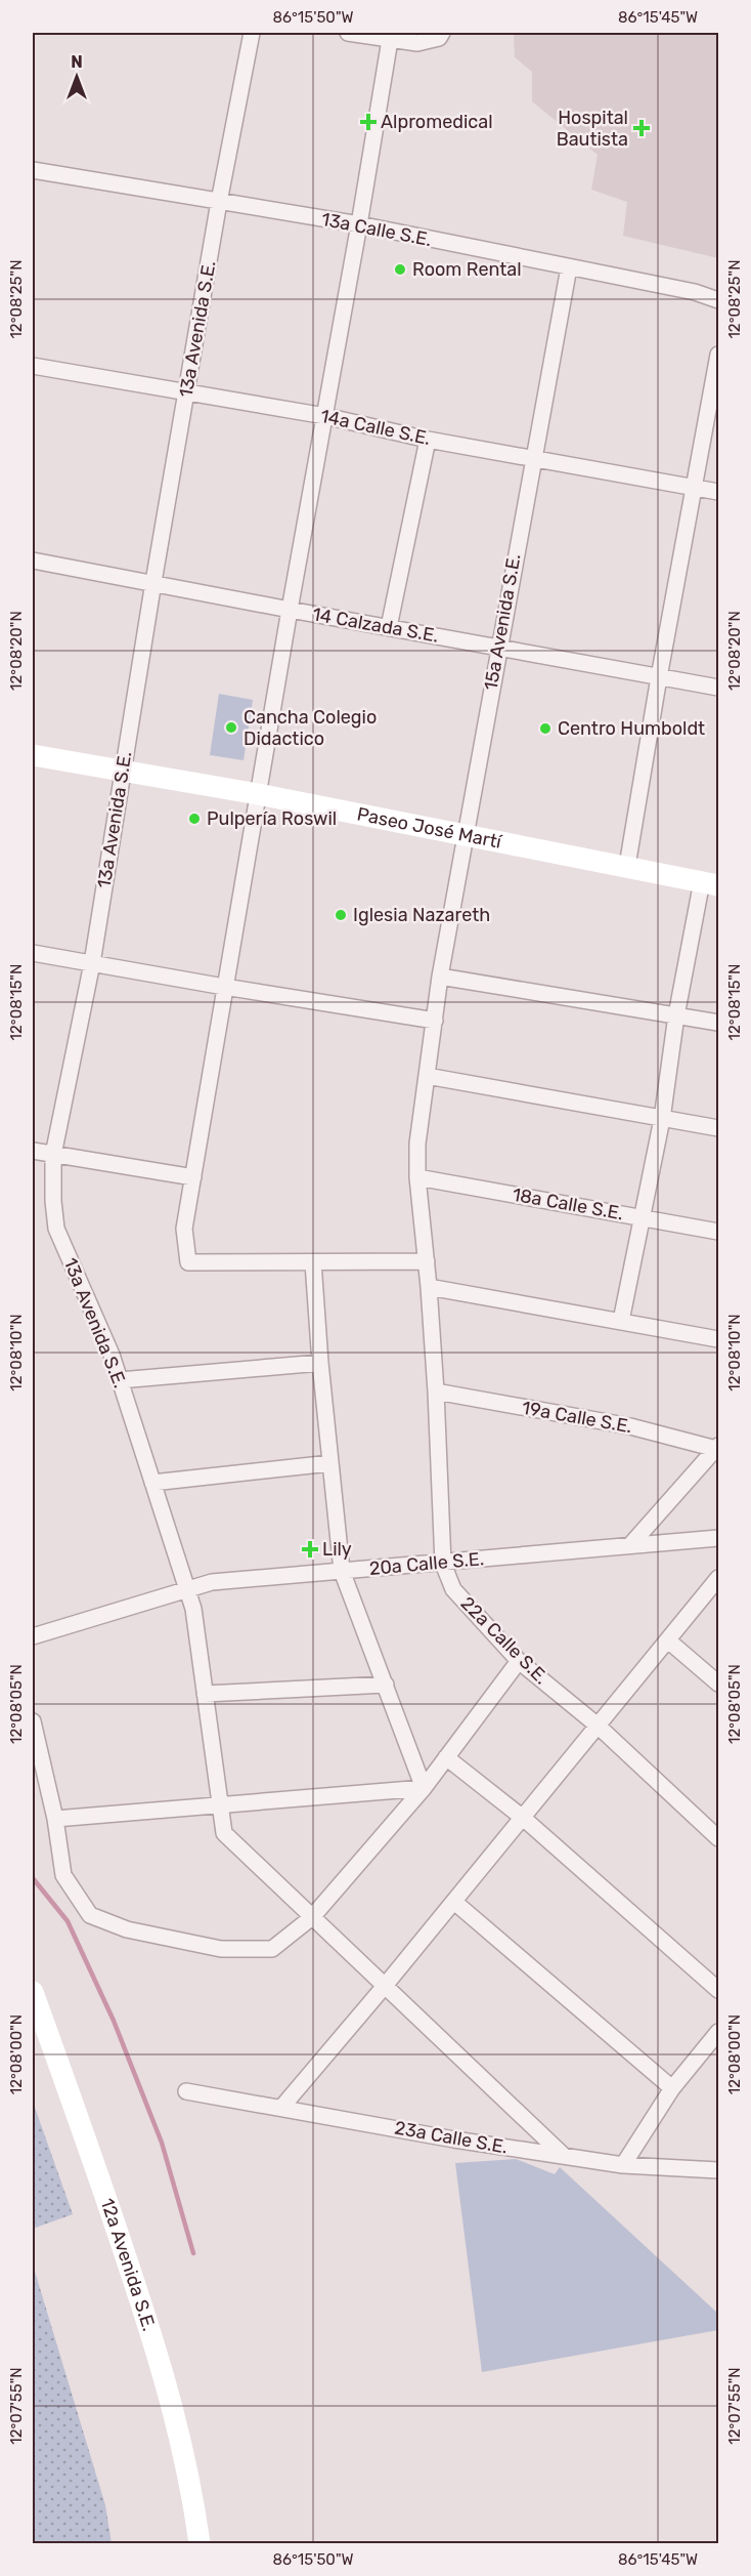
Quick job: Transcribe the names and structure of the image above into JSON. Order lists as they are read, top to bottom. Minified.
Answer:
{"streets":{"main road":["Paseo José Martí","12a Avenida S.E."],"street":["13a Calle S.E.","13a Avenida S.E.","14a Calle S.E.","15a Avenida S.E.","14 Calzada S.E.","18a Calle S.E.","19a Calle S.E.","20a Calle S.E.","22a Calle S.E.","23a Calle S.E."]},"crossings":[["13a Calle S.E.","13a Avenida S.E."],["13a Calle S.E.","15a Avenida S.E."],["13a Avenida S.E.","14a Calle S.E."],["13a Avenida S.E.","14 Calzada S.E."],["13a Avenida S.E.","Paseo José Martí"],["13a Avenida S.E.","20a Calle S.E."],["13a Avenida S.E.","23a Calle S.E."],["14a Calle S.E.","15a Avenida S.E."],["15a Avenida S.E.","14 Calzada S.E."],["15a Avenida S.E.","Paseo José Martí"],["15a Avenida S.E.","22a Calle S.E."],["18a Calle S.E.","22a Calle S.E."],["19a Calle S.E.","22a Calle S.E."],["20a Calle S.E.","22a Calle S.E."]],"places":{"health":["Alpromedical","Hospital Bautista","Lily"],"other":["Room Rental","Cancha Colegio Didactico","Centro Humboldt","Pulpería Roswil","Iglesia Nazareth"]},"north":"top","coordinates":["86°15'50\"W","86°15'45\"W","12°08'25\"N","12°08'20\"N","12°08'15\"N","12°08'10\"N","12°08'05\"N","12°08'00\"N","12°07'55\"N"]}
